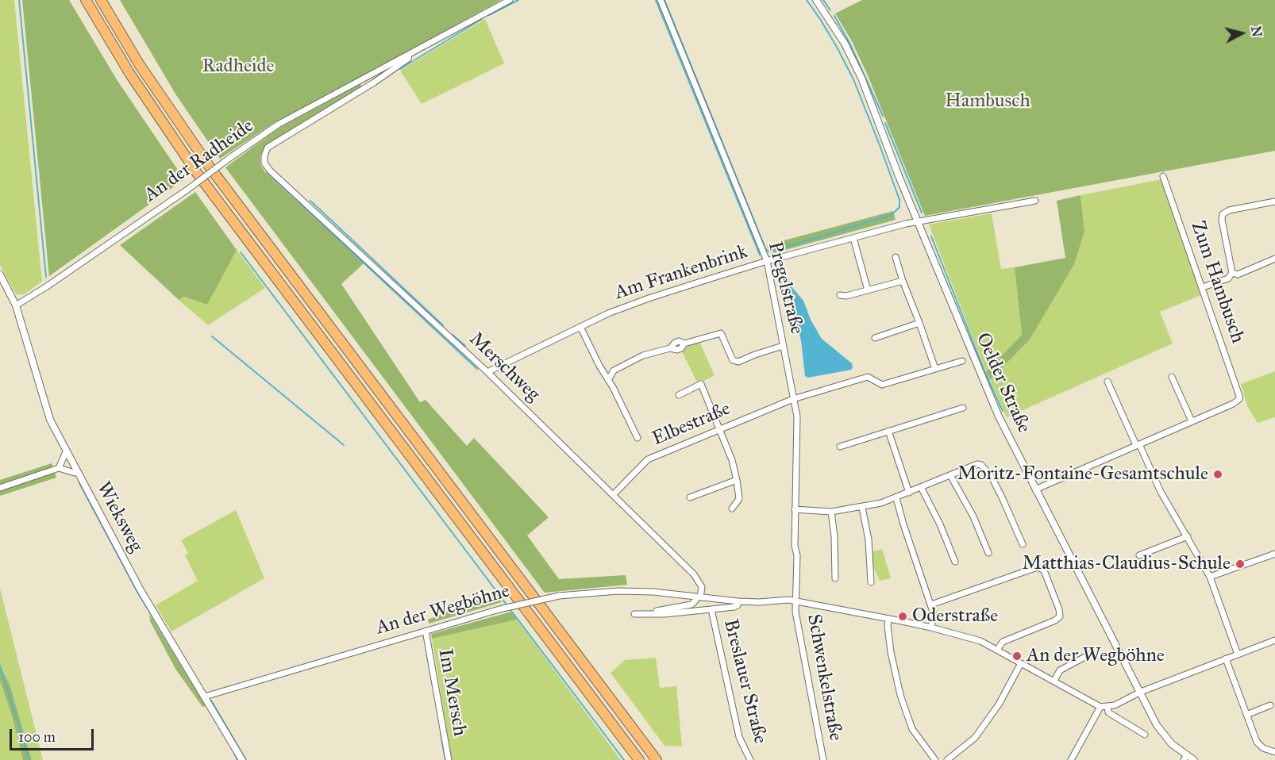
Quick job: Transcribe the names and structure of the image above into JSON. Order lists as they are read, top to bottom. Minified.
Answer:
{"streets":{"street":["An der Radheide","Am Frankenbrink","Zum Hambusch","Pregelstraße","Merschweg","Oelder Straße","Elbestraße","Wieksweg","An der Wegböhne","Schwenkelstraße","Breslauer Straße","Im Mersch"]},"crossings":[["An der Radheide","Merschweg"],["An der Radheide","Wieksweg"],["Am Frankenbrink","Pregelstraße"],["Am Frankenbrink","Merschweg"],["Am Frankenbrink","Oelder Straße"],["Pregelstraße","Elbestraße"],["Pregelstraße","An der Wegböhne"],["Pregelstraße","Schwenkelstraße"],["Merschweg","Elbestraße"],["Merschweg","An der Wegböhne"],["Oelder Straße","An der Wegböhne"],["Wieksweg","An der Wegböhne"],["An der Wegböhne","Schwenkelstraße"],["An der Wegböhne","Breslauer Straße"],["An der Wegböhne","Im Mersch"]],"parks":["Radheide","Hambusch"],"places":["Moritz-Fontaine-Gesamtschule","Matthias-Claudius-Schule","Oderstraße","An der Wegböhne"],"scale_bar":"100 m","north":"right"}
